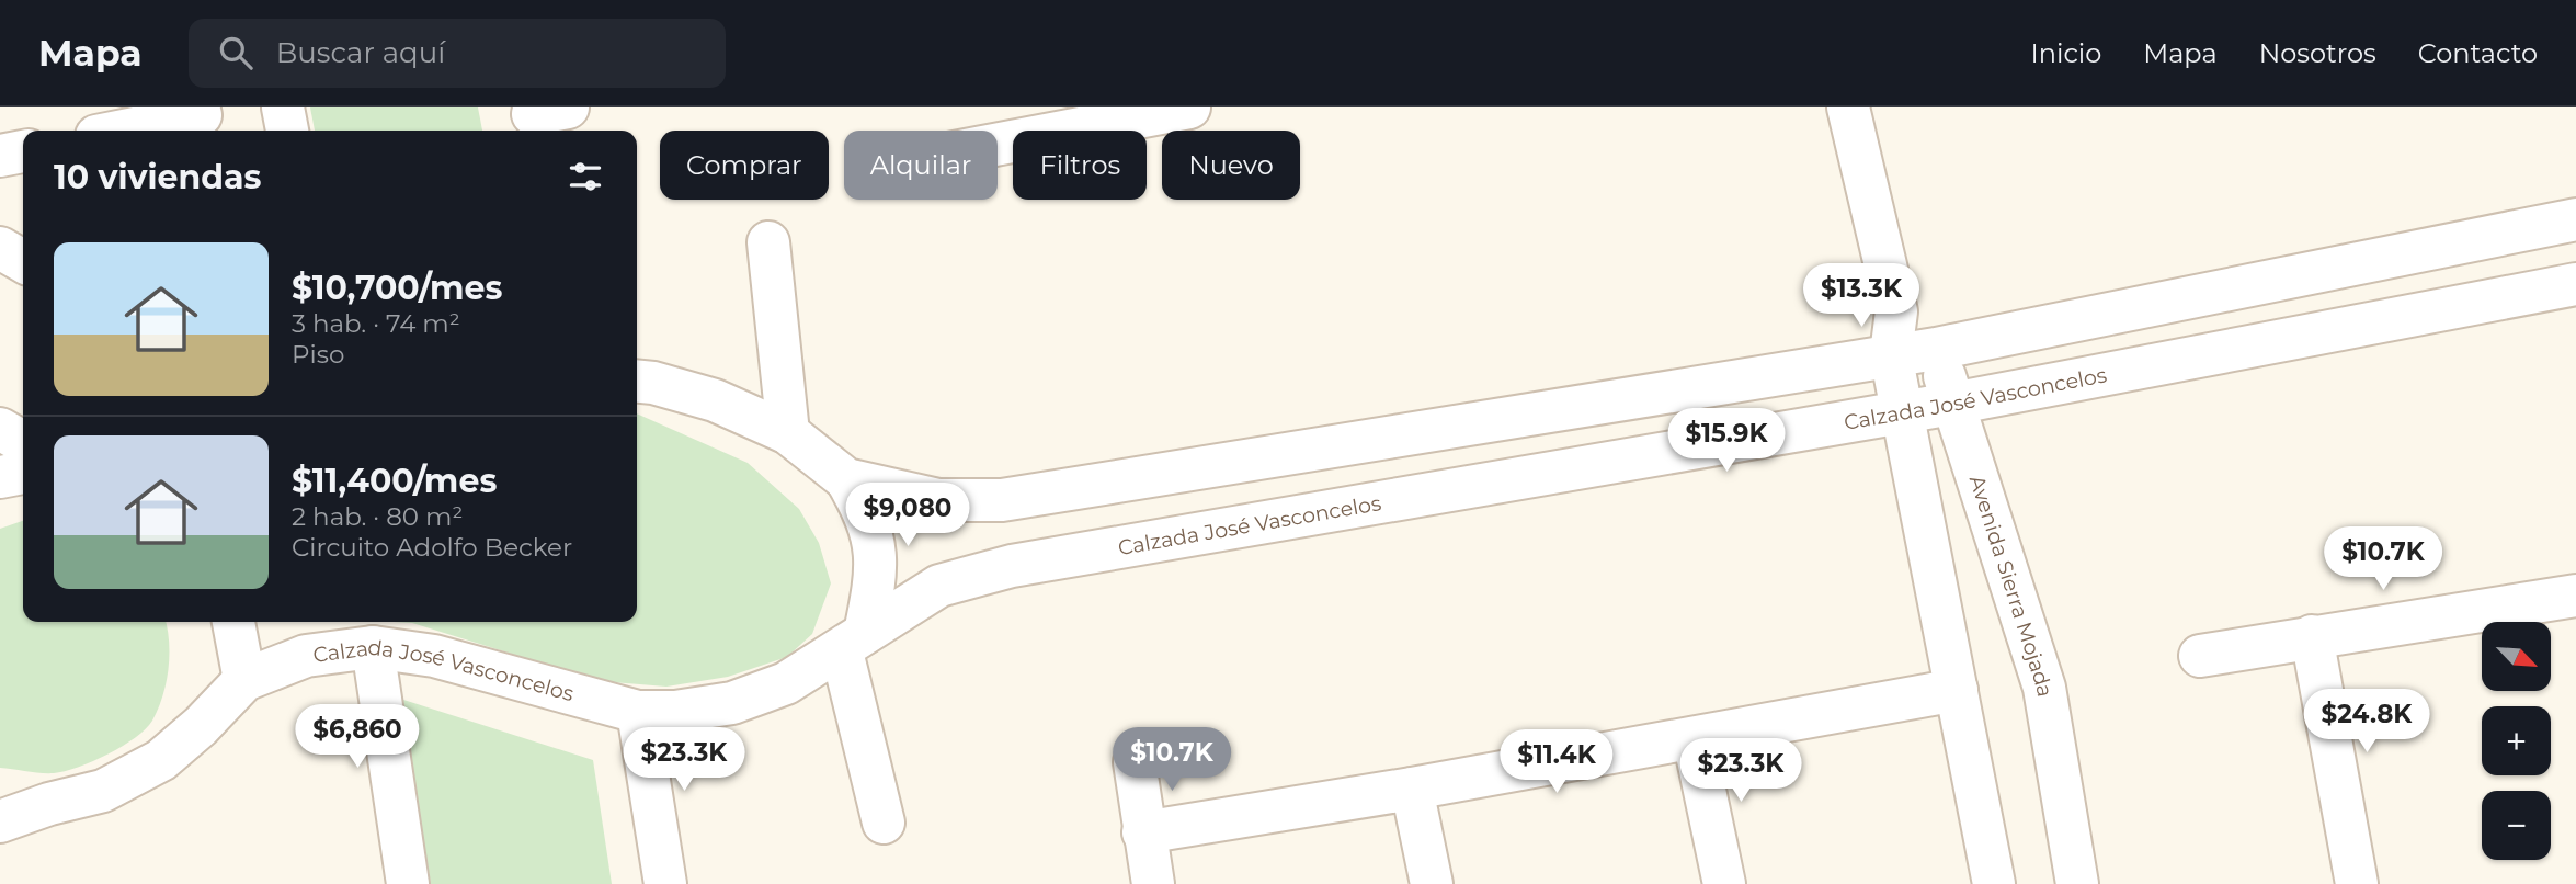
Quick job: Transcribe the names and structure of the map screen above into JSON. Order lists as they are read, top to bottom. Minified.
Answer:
{"streets":{"street":["Calzada José Vasconcelos","Avenida Sierra Mojada"]},"crossings":[["Calzada José Vasconcelos","Avenida Sierra Mojada"]],"north":"bottom right","page":{"header":"Mapa","search":"Buscar aquí","nav":["Inicio","Mapa","Nosotros","Contacto"],"chip":["Comprar","Alquilar","Filtros","Nuevo"],"heading":"10 viviendas","list":[{"name":"$10,700/mes","note":"3 hab. · 74 m² · Piso"},{"name":"$11,400/mes","note":"2 hab. · 80 m² · Circuito Adolfo Becker"}],"price":["$13.3K","$15.9K","$9,080","$10.7K","$24.8K","$6,860","$23.3K","$10.7K","$11.4K","$23.3K"],"map_buttons":["+","−"]}}
